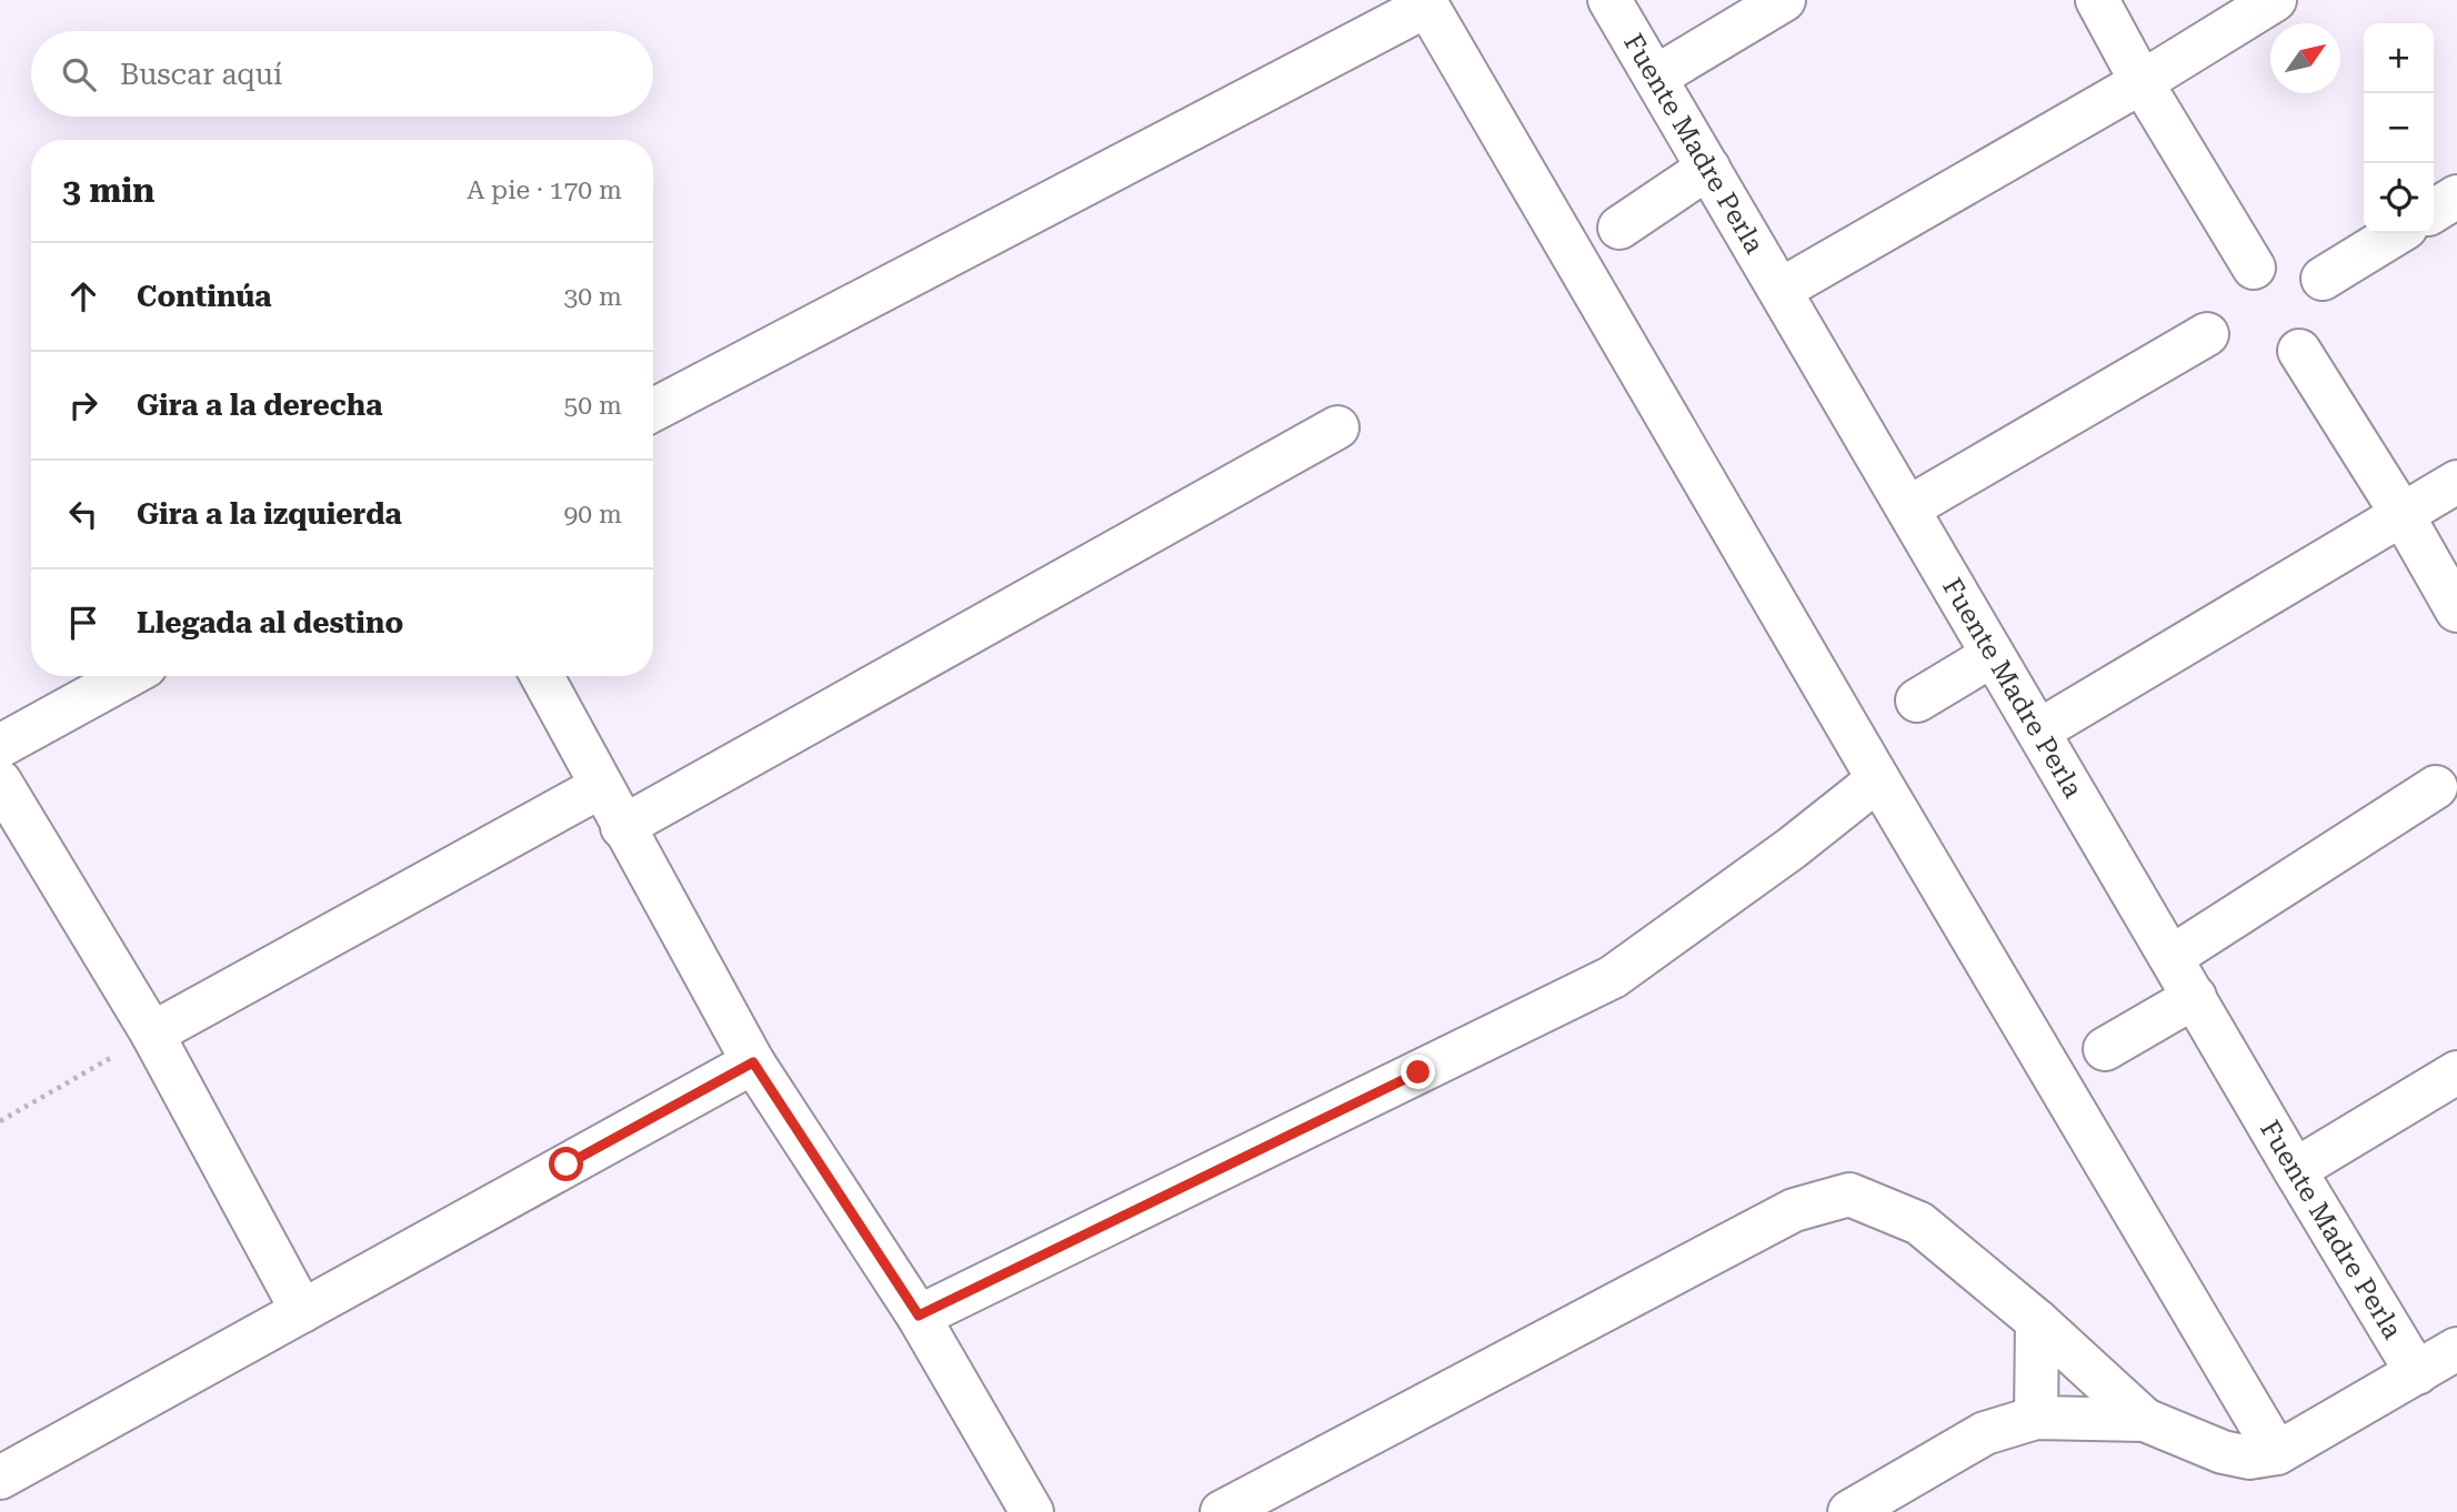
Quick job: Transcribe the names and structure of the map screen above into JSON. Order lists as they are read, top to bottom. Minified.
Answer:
{"streets":{"street":["Fuente Madre Perla"]},"north":"top right","page":{"map_buttons":["+","−"],"search":"Buscar aquí","heading":["3 min","A pie · 170 m"],"list":[["Continúa","30 m"],["Gira a la derecha","50 m"],["Gira a la izquierda","90 m"],"Llegada al destino"]}}
